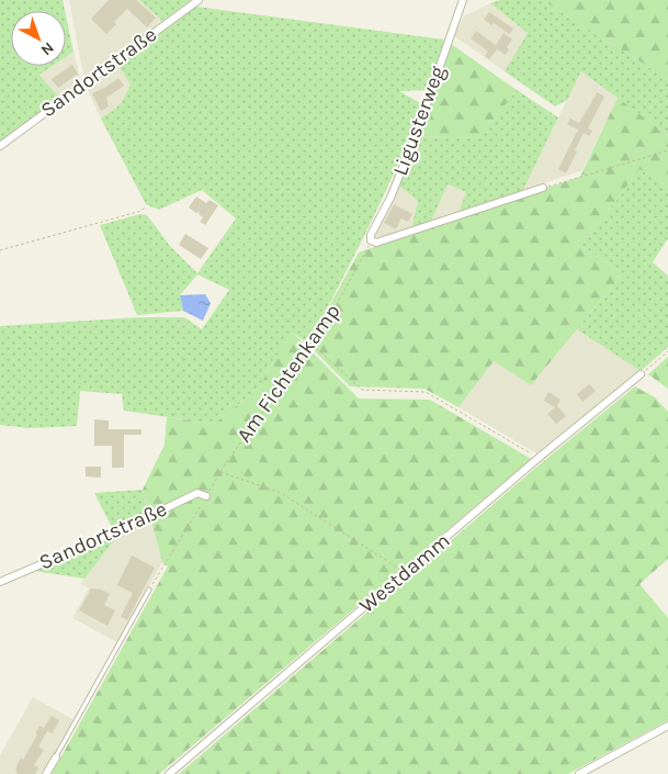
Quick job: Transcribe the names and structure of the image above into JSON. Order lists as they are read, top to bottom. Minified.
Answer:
{"streets":{"street":["Sandortstraße","Ligusterweg","Westdamm"],"path":["Am Fichtenkamp"]},"crossings":[["Sandortstraße","Am Fichtenkamp"],["Ligusterweg","Am Fichtenkamp"]],"north":"bottom right"}
